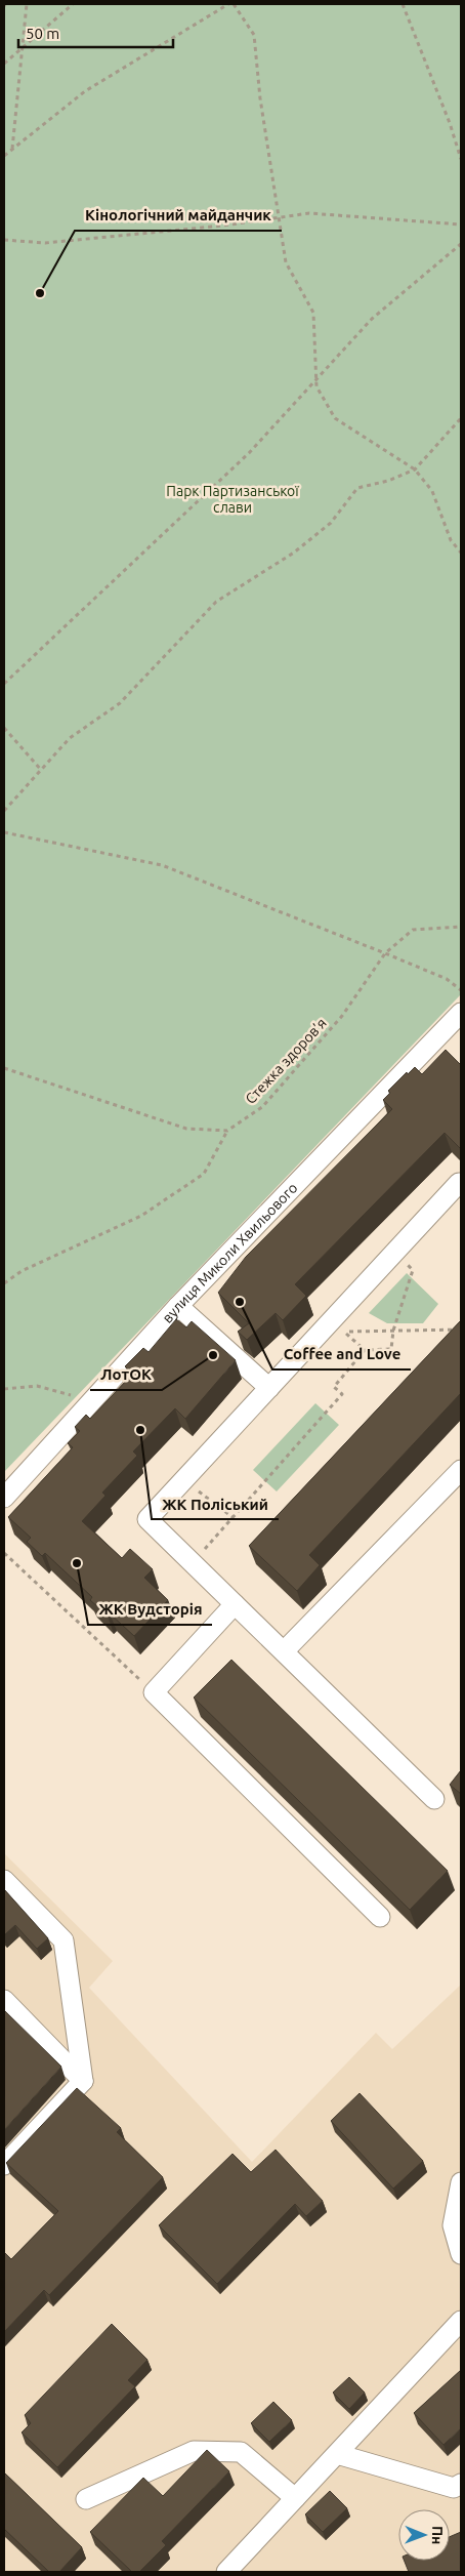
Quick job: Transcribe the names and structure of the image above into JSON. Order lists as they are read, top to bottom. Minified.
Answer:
{"streets":{"street":["вулиця Миколи Хвильового"],"path":["Стежка здоров’я"]},"parks":["Парк Партизанської слави"],"places":["Кінологічний майданчик","Coffee and Love","ЛотОК","ЖК Поліський","ЖК Вудсторія"],"scale_bar":"50 m","north":"right"}
